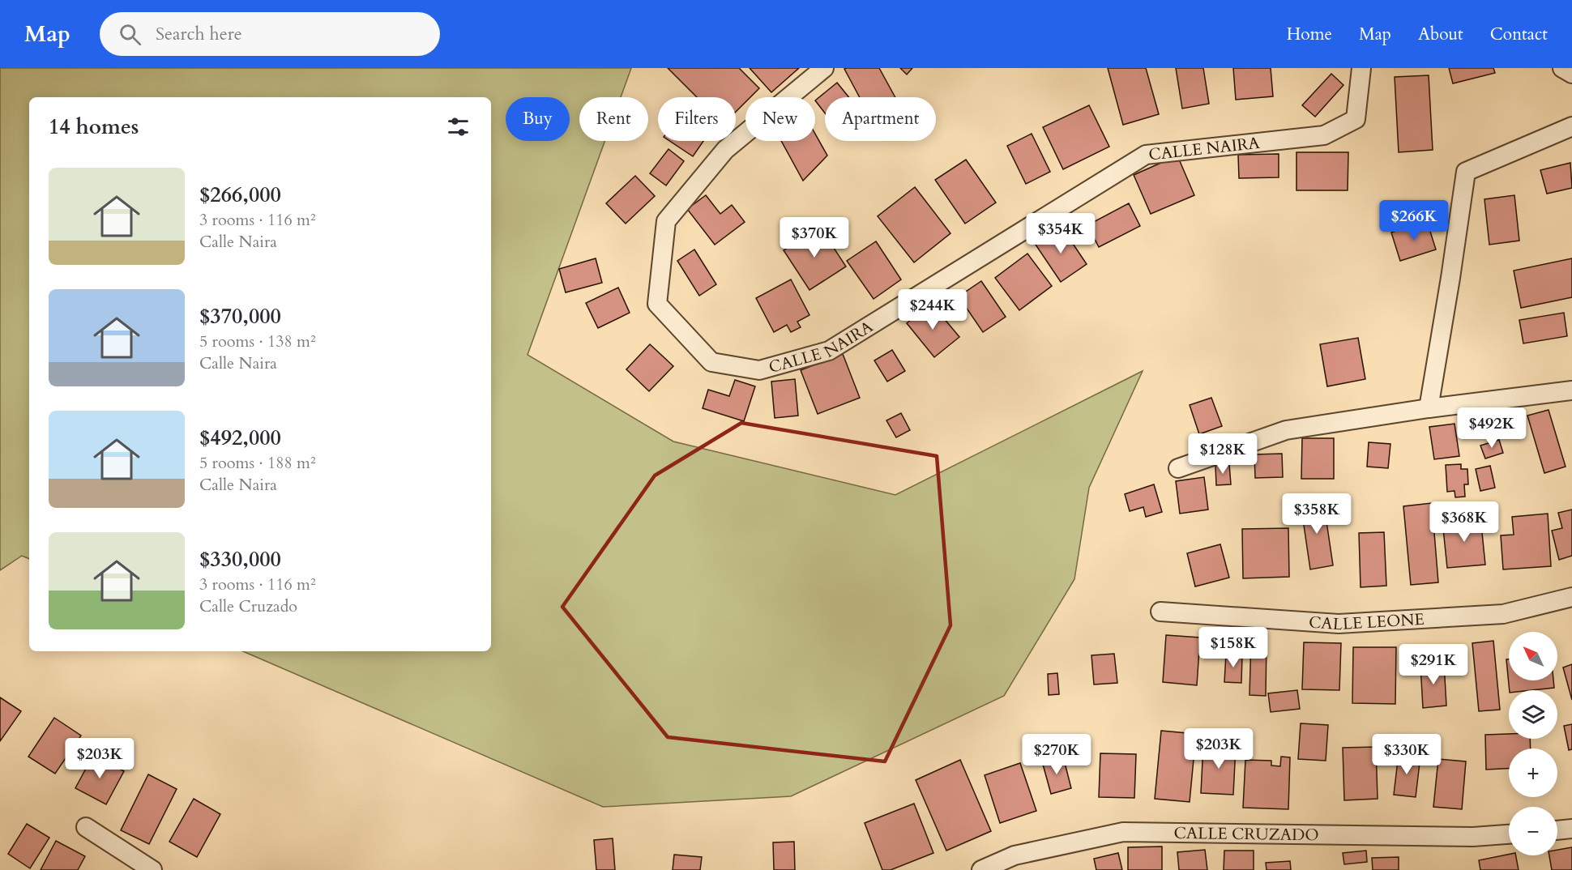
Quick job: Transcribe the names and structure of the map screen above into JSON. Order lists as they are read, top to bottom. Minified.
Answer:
{"streets":{"street":["CALLE NAIRA","CALLE LEONE","CALLE CRUZADO"]},"north":"top left","page":{"header":"Map","search":"Search here","nav":["Home","Map","About","Contact"],"chip":["Buy","Rent","Filters","New","Apartment"],"heading":"14 homes","list":[{"name":"$266,000","note":"3 rooms · 116 m² · Calle Naira"},{"name":"$370,000","note":"5 rooms · 138 m² · Calle Naira"},{"name":"$492,000","note":"5 rooms · 188 m² · Calle Naira"},{"name":"$330,000","note":"3 rooms · 116 m² · Calle Cruzado"}],"price":["$266K","$354K","$370K","$244K","$492K","$128K","$358K","$368K","$158K","$291K","$203K","$270K","$330K","$203K"],"map_buttons":["+","−"]}}
